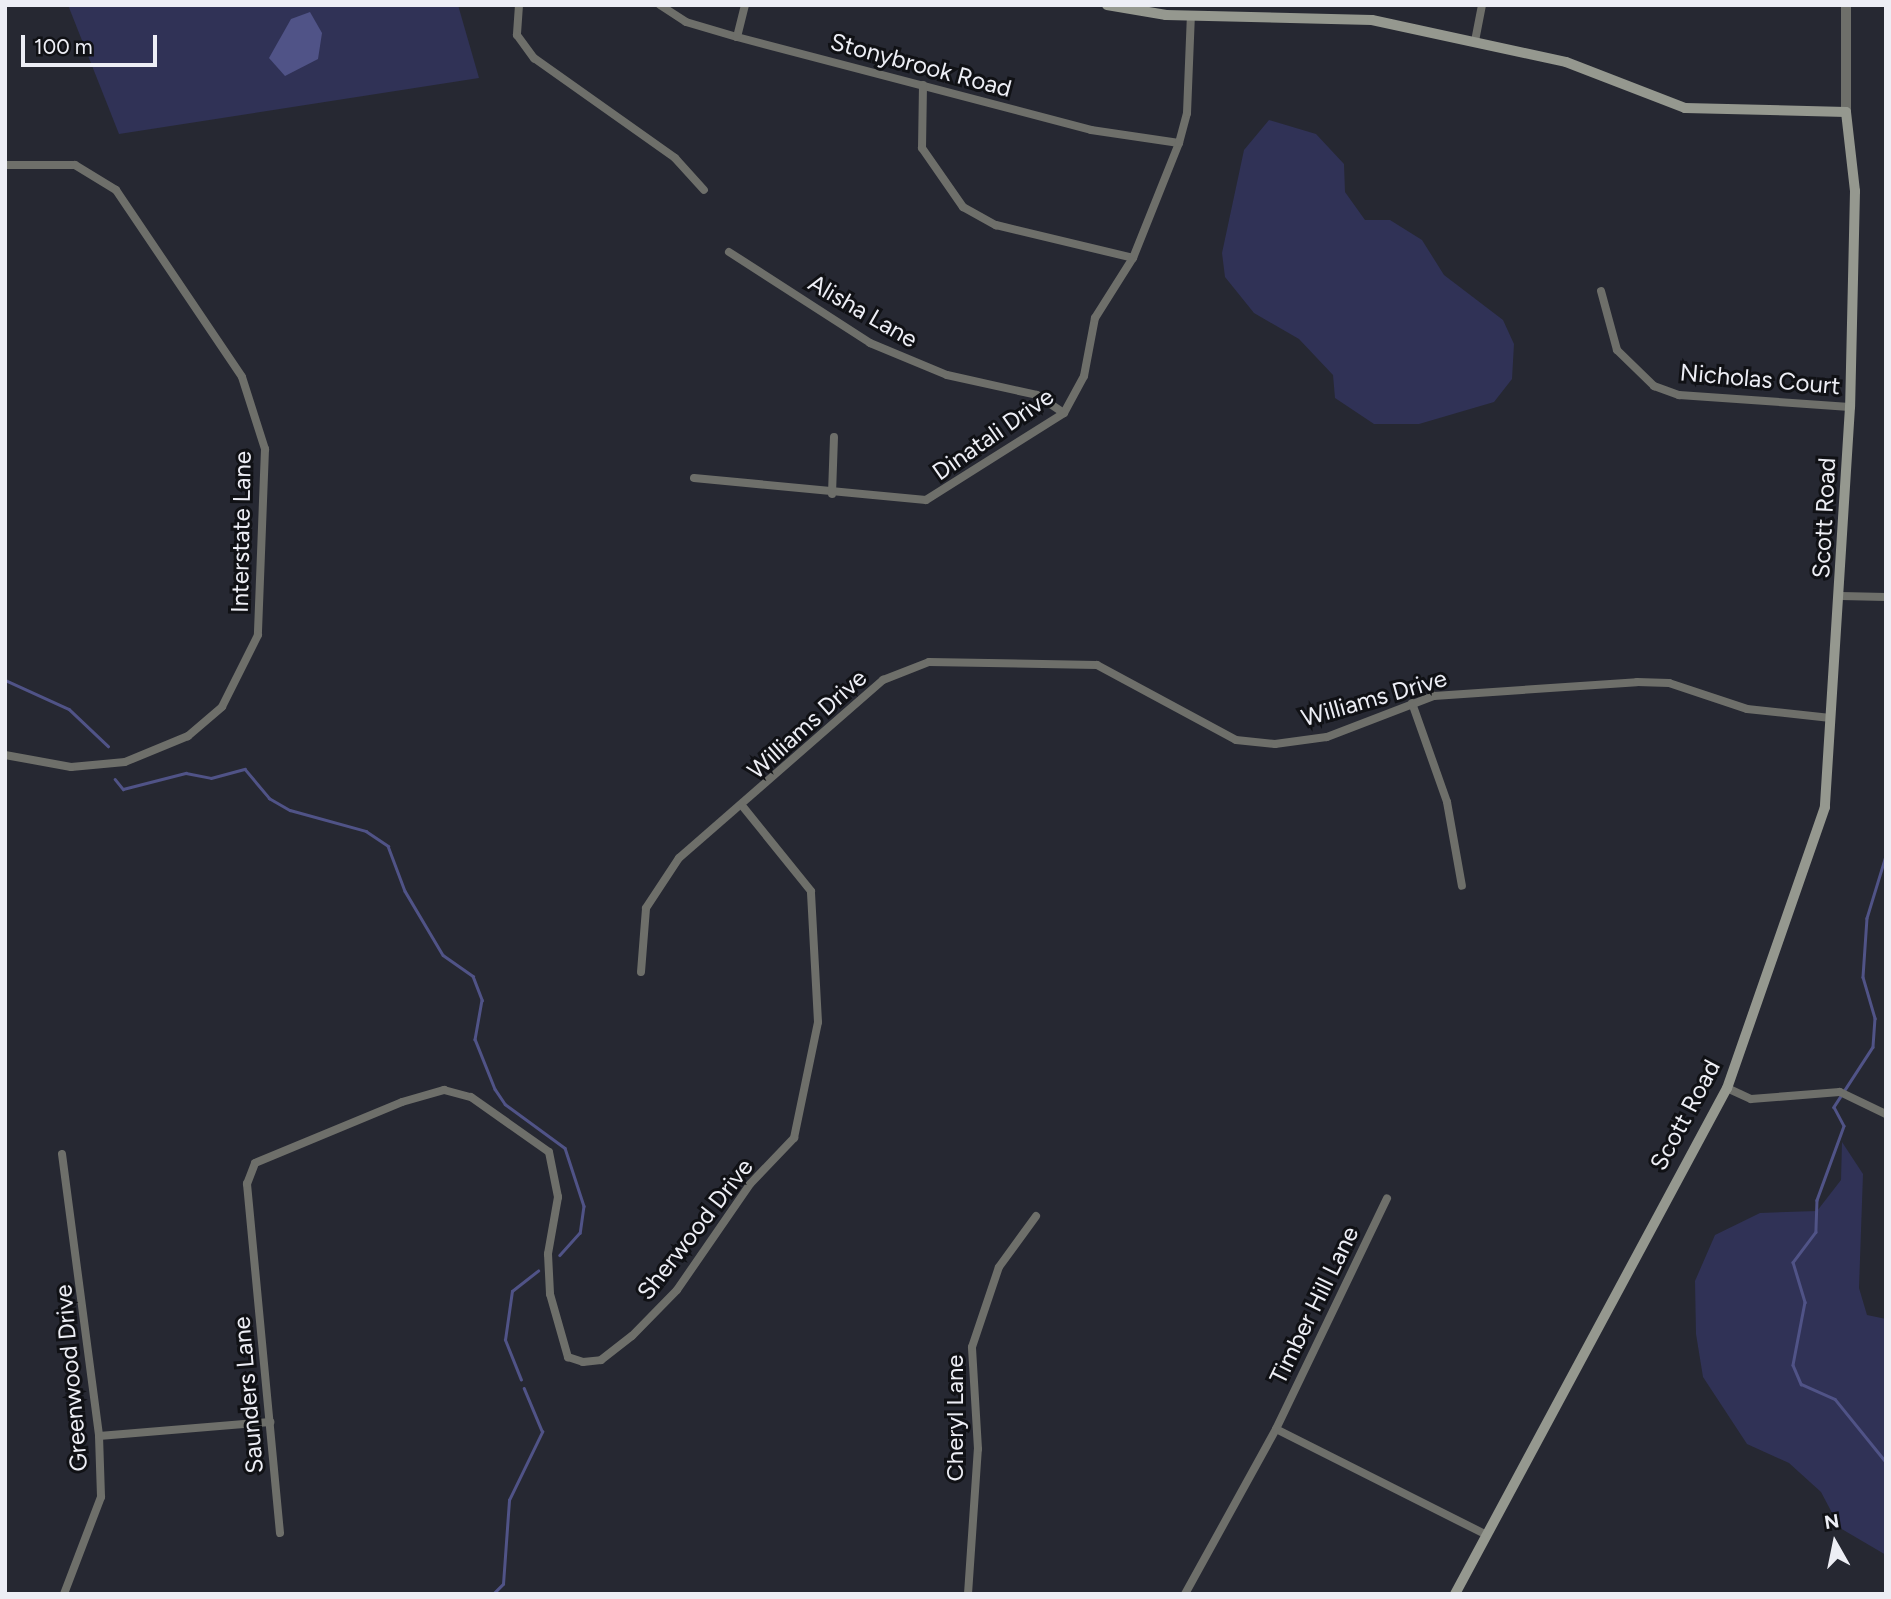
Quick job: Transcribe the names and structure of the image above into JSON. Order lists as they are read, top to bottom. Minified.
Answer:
{"streets":{"main road":["Scott Road"],"street":["Stonybrook Road","Alisha Lane","Nicholas Court","Dinatali Drive","Interstate Lane","Williams Drive","Sherwood Drive","Timber Hill Lane","Greenwood Drive","Saunders Lane","Cheryl Lane"]},"crossings":[["Stonybrook Road","Dinatali Drive"],["Alisha Lane","Dinatali Drive"],["Nicholas Court","Scott Road"],["Scott Road","Williams Drive"],["Williams Drive","Sherwood Drive"],["Sherwood Drive","Saunders Lane"]],"scale_bar":"100 m","north":"top"}
